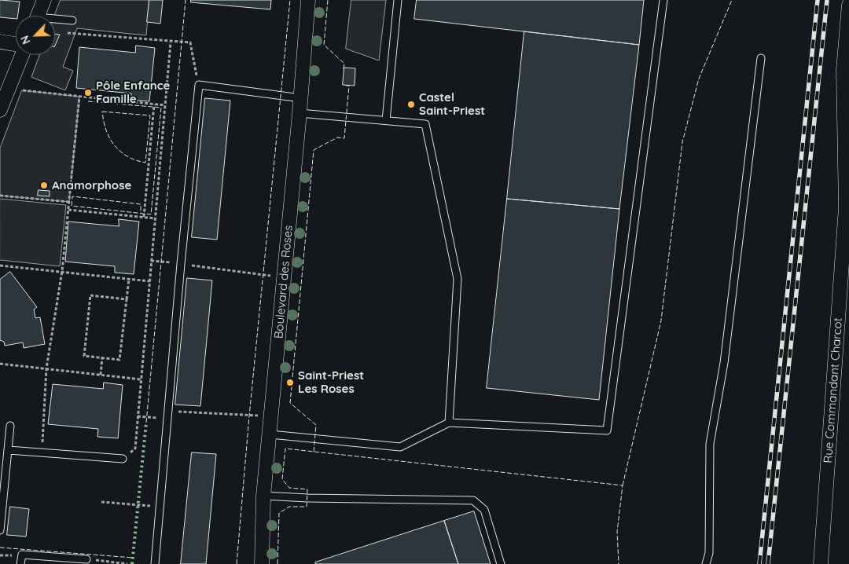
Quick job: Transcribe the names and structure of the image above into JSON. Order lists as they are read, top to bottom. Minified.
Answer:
{"streets":{"street":["Boulevard des Roses","Rue Commandant Charcot"]},"places":["Pôle Enfance Famille","Castel Saint-Priest","Anamorphose","Saint-Priest Les Roses"],"north":"bottom left"}
